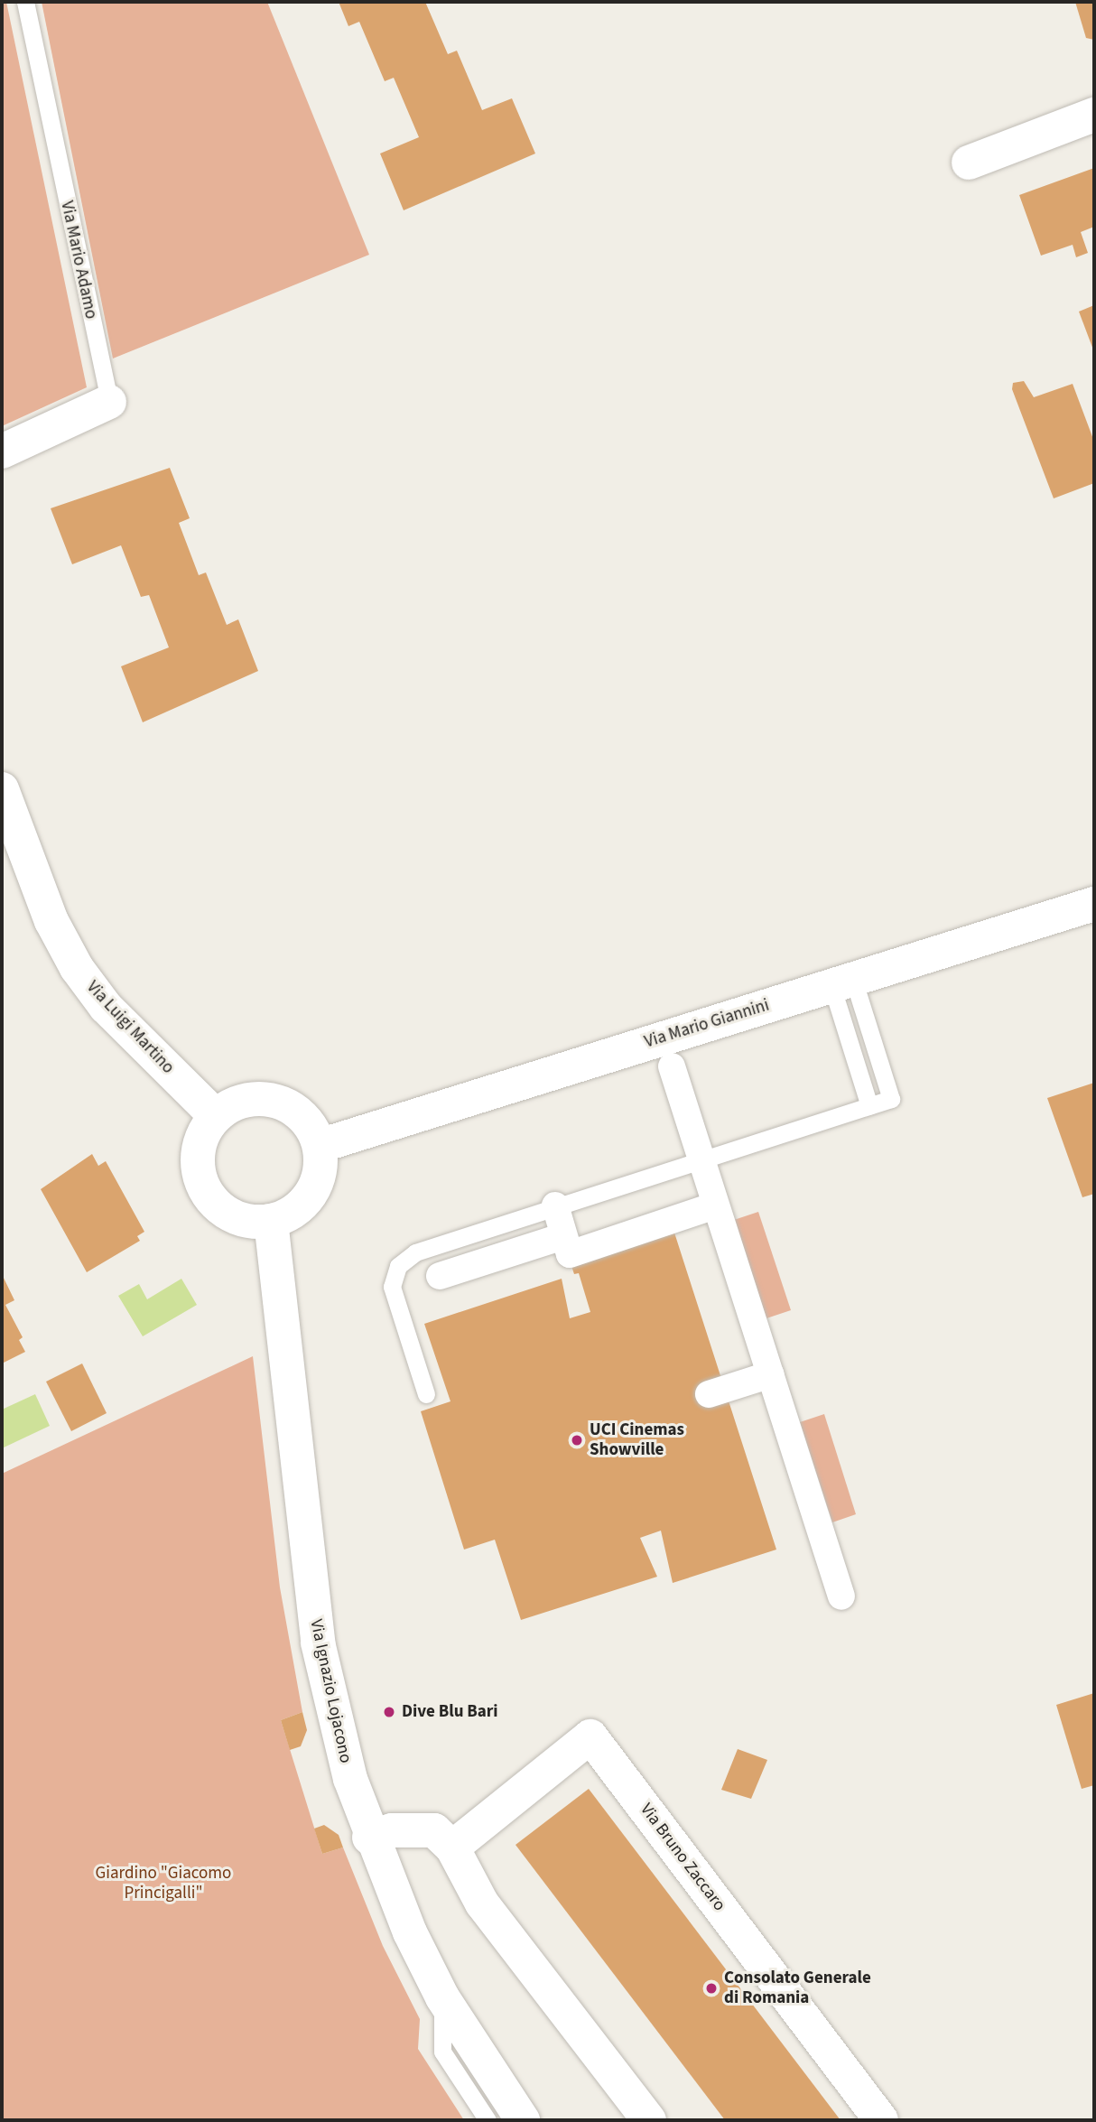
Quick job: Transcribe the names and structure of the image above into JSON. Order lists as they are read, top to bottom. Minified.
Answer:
{"streets":{"street":["Via Mario Adamo","Via Mario Giannini","Via Luigi Martino","Via Ignazio Lojacono","Via Bruno Zaccaro"]},"crossings":[["Via Mario Giannini","Via Luigi Martino"],["Via Mario Giannini","Via Ignazio Lojacono"],["Via Luigi Martino","Via Ignazio Lojacono"]],"parks":["Giardino \"Giacomo Princigalli\""],"places":["UCI Cinemas Showville","Dive Blu Bari","Consolato Generale di Romania"]}
